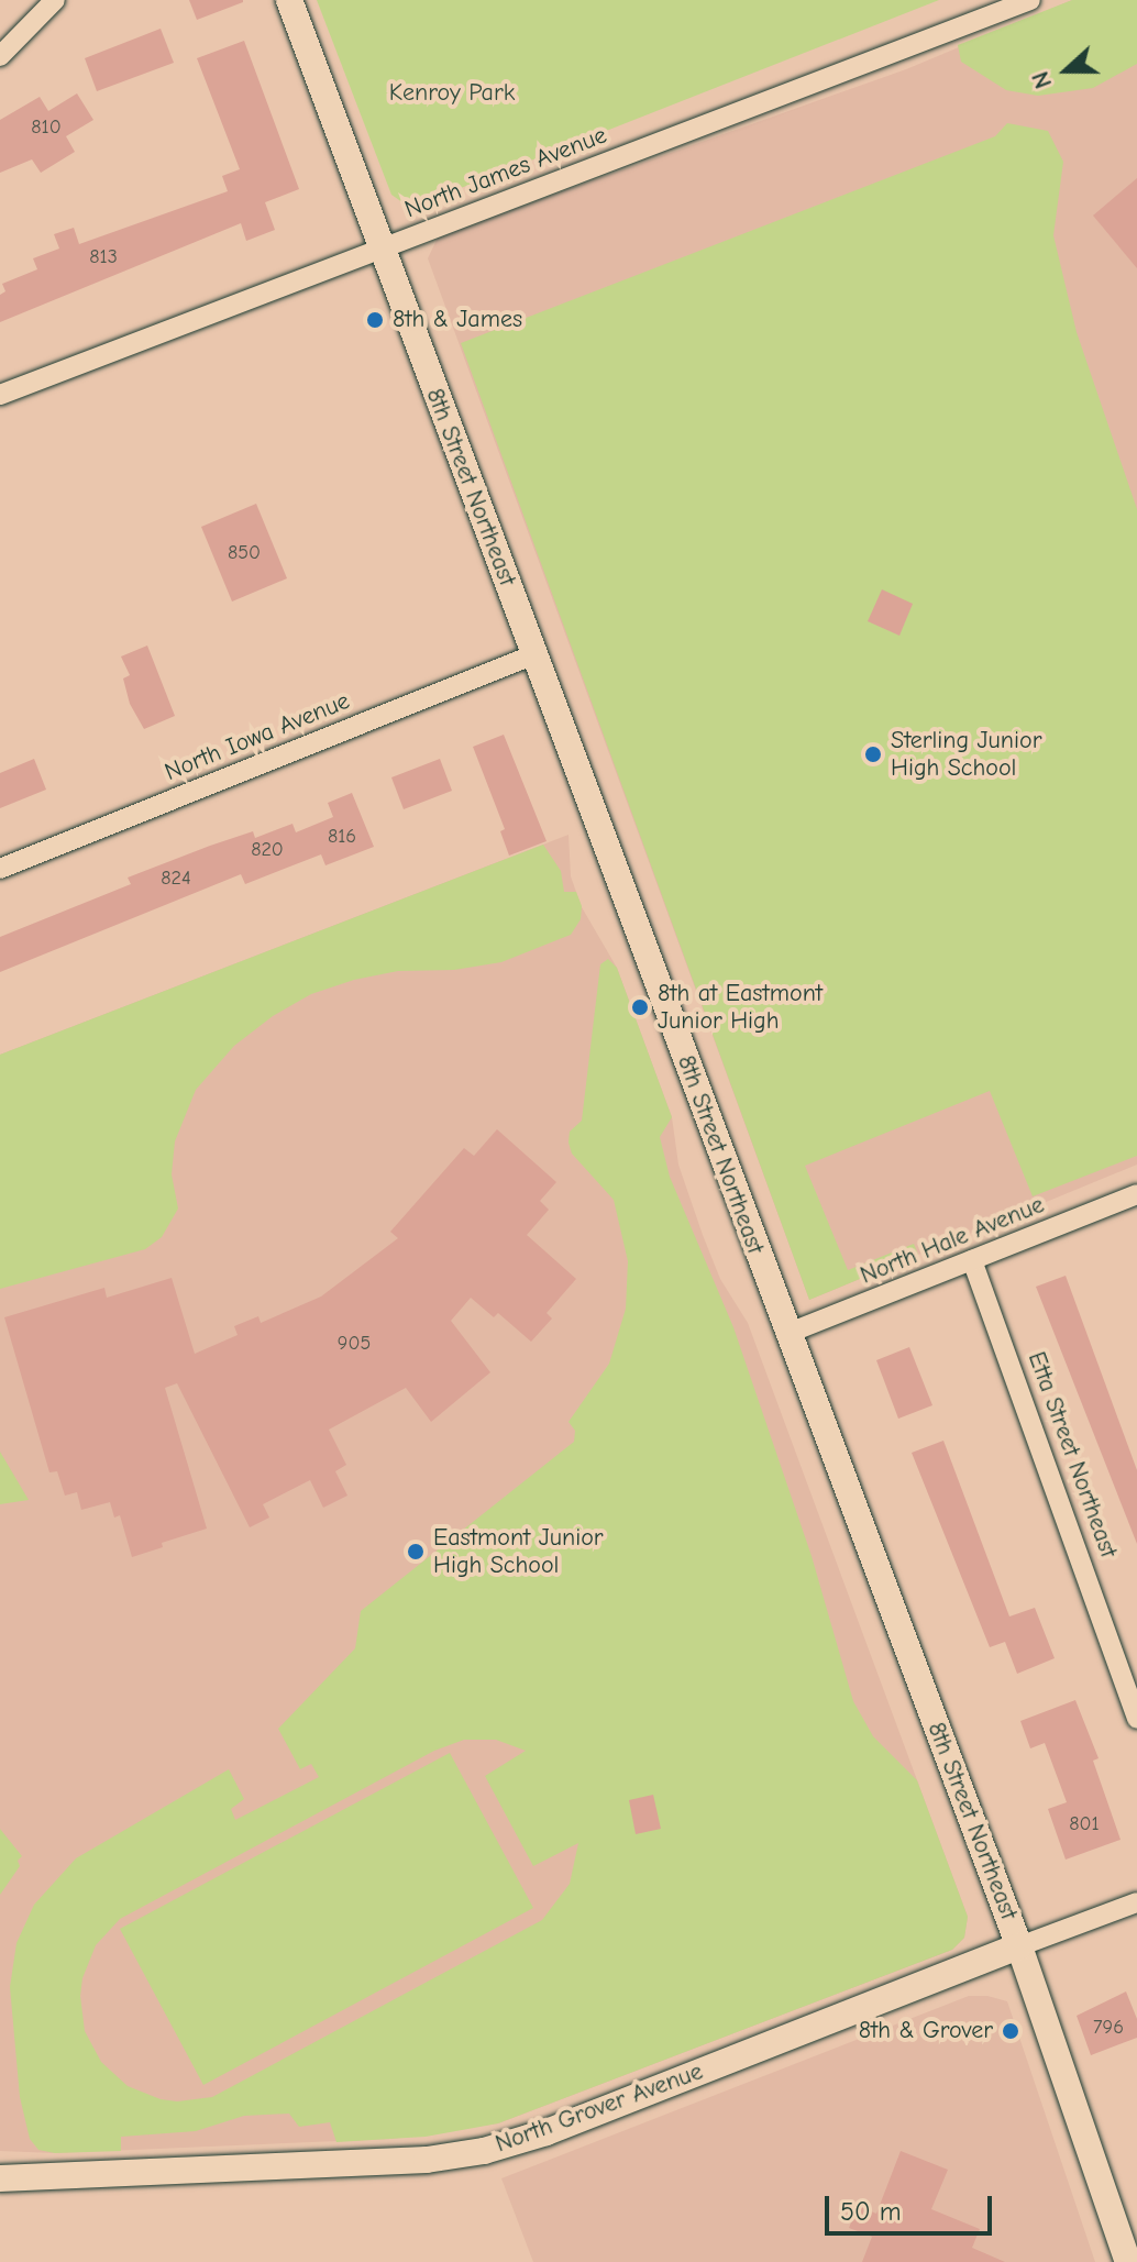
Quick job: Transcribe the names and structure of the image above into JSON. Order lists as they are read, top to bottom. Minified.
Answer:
{"streets":{"street":["North James Avenue","8th Street Northeast","North Iowa Avenue","North Hale Avenue","Etta Street Northeast","North Grover Avenue"]},"crossings":[["North James Avenue","8th Street Northeast"],["8th Street Northeast","North Iowa Avenue"],["8th Street Northeast","North Hale Avenue"],["8th Street Northeast","North Grover Avenue"],["North Hale Avenue","Etta Street Northeast"]],"parks":["Kenroy Park"],"places":["8th & James","Sterling Junior High School","8th at Eastmont Junior High","Eastmont Junior High School","8th & Grover"],"house_numbers":["810","813","850","816","820","824","905","801","796"],"scale_bar":"50 m","north":"left"}
